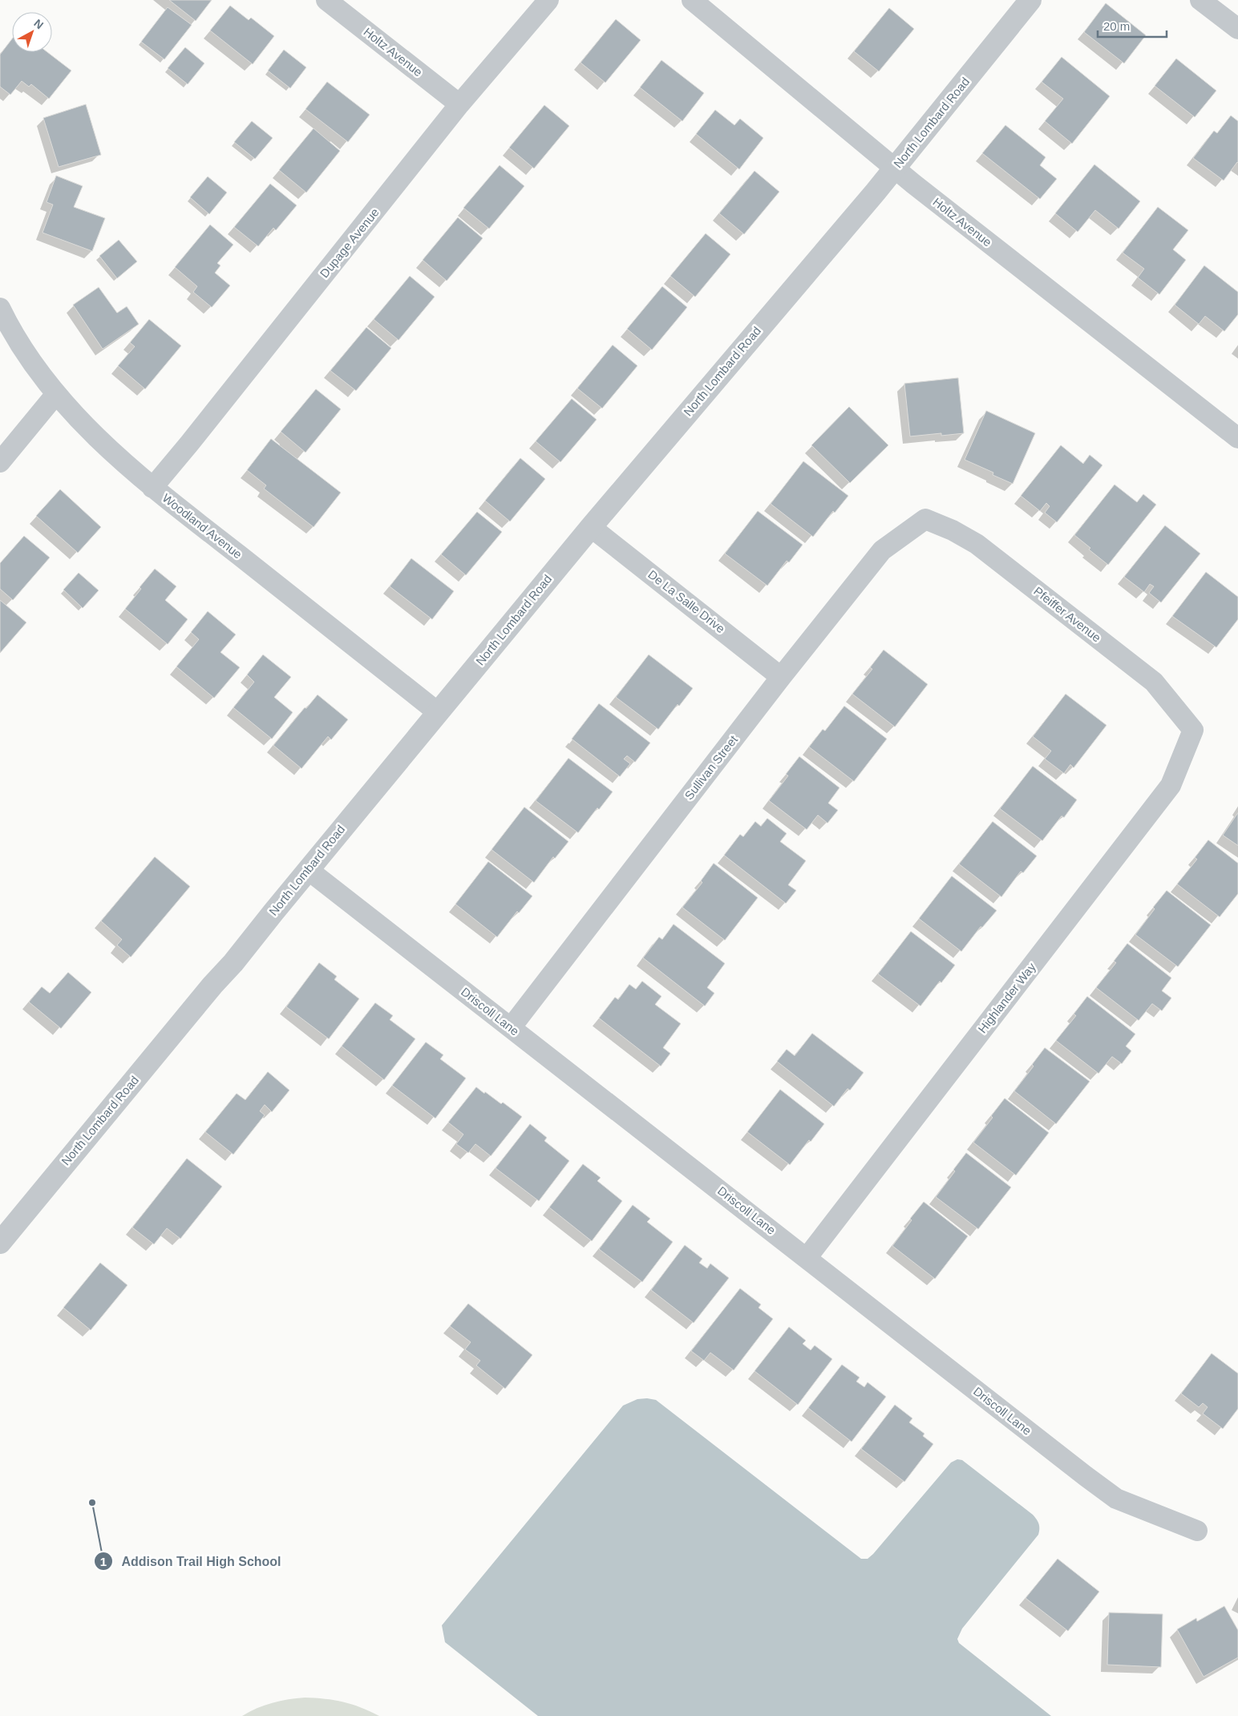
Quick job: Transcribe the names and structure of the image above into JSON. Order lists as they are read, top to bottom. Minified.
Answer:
{"streets":{"street":["Holtz Avenue","North Lombard Road","Dupage Avenue","Woodland Avenue","De La Salle Drive","Pfeiffer Avenue","Sullivan Street","Highlander Way","Driscoll Lane"]},"crossings":[["Holtz Avenue","North Lombard Road"],["Holtz Avenue","Dupage Avenue"],["North Lombard Road","Woodland Avenue"],["North Lombard Road","De La Salle Drive"],["North Lombard Road","Driscoll Lane"],["Dupage Avenue","Woodland Avenue"],["De La Salle Drive","Sullivan Street"],["Pfeiffer Avenue","Sullivan Street"],["Pfeiffer Avenue","Highlander Way"],["Sullivan Street","Driscoll Lane"],["Highlander Way","Driscoll Lane"]],"places":["Addison Trail High School"],"scale_bar":"20 m","north":"top right"}
